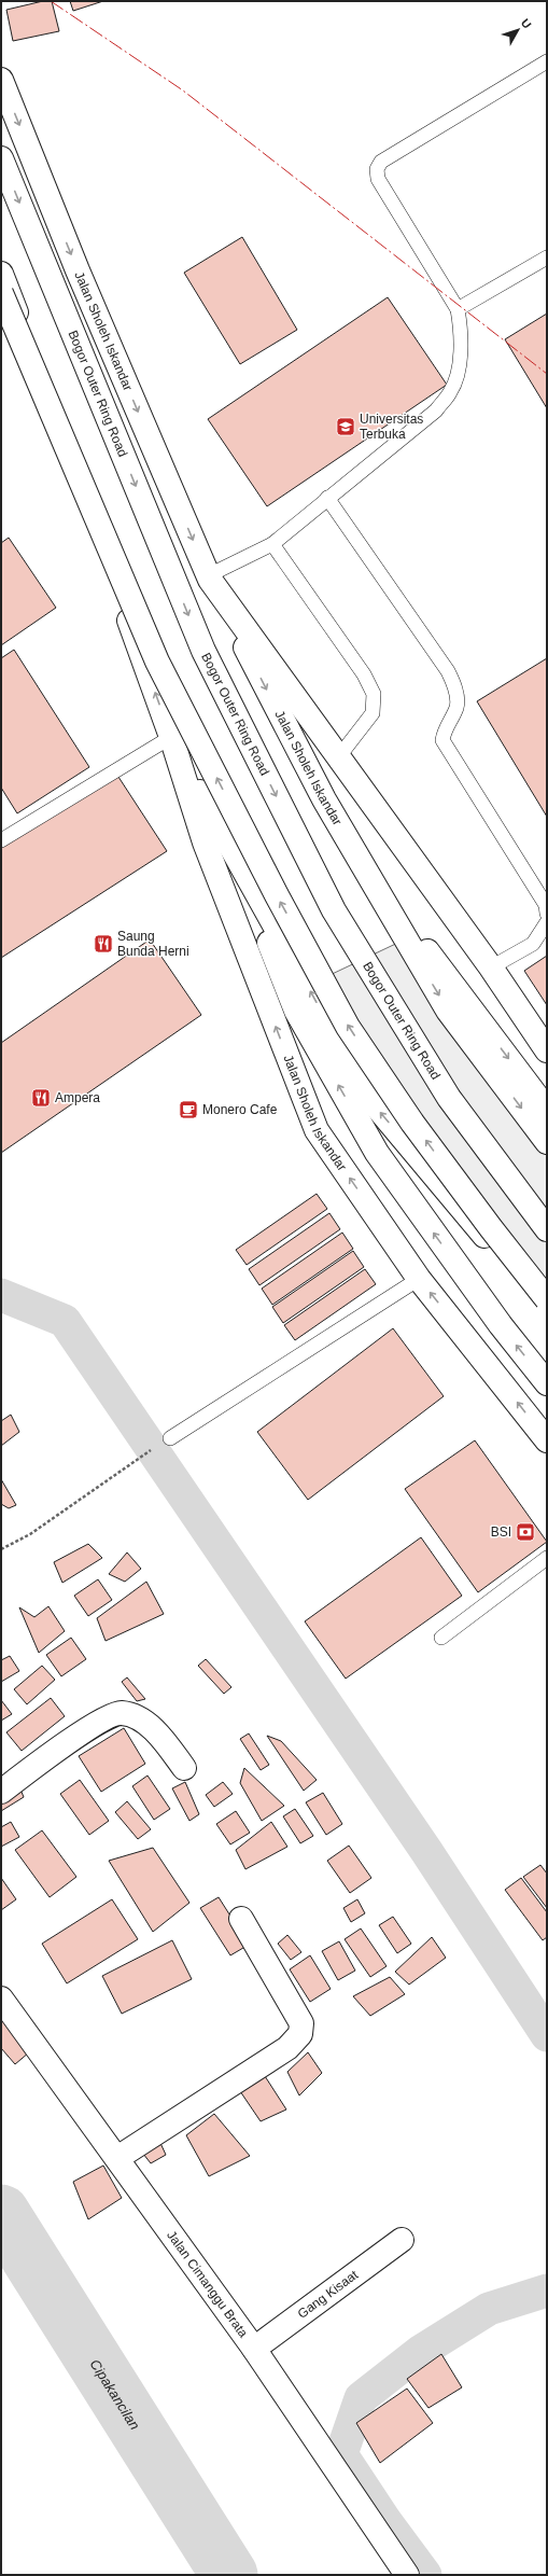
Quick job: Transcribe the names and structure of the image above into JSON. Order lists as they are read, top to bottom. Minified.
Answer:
{"streets":{"main road":["Jalan Sholeh Iskandar","Bogor Outer Ring Road","Jalan Cimanggu Brata","Gang Kisaat"]},"crossings":[["Jalan Cimanggu Brata","Gang Kisaat"]],"water":["Cipakancilan"],"places":{"school or university":["Universitas Terbuka"],"restaurant":["Saung Bunda Herni","Ampera"],"cafe":["Monero Cafe"],"bank":["BSI"]},"north":"top right"}
